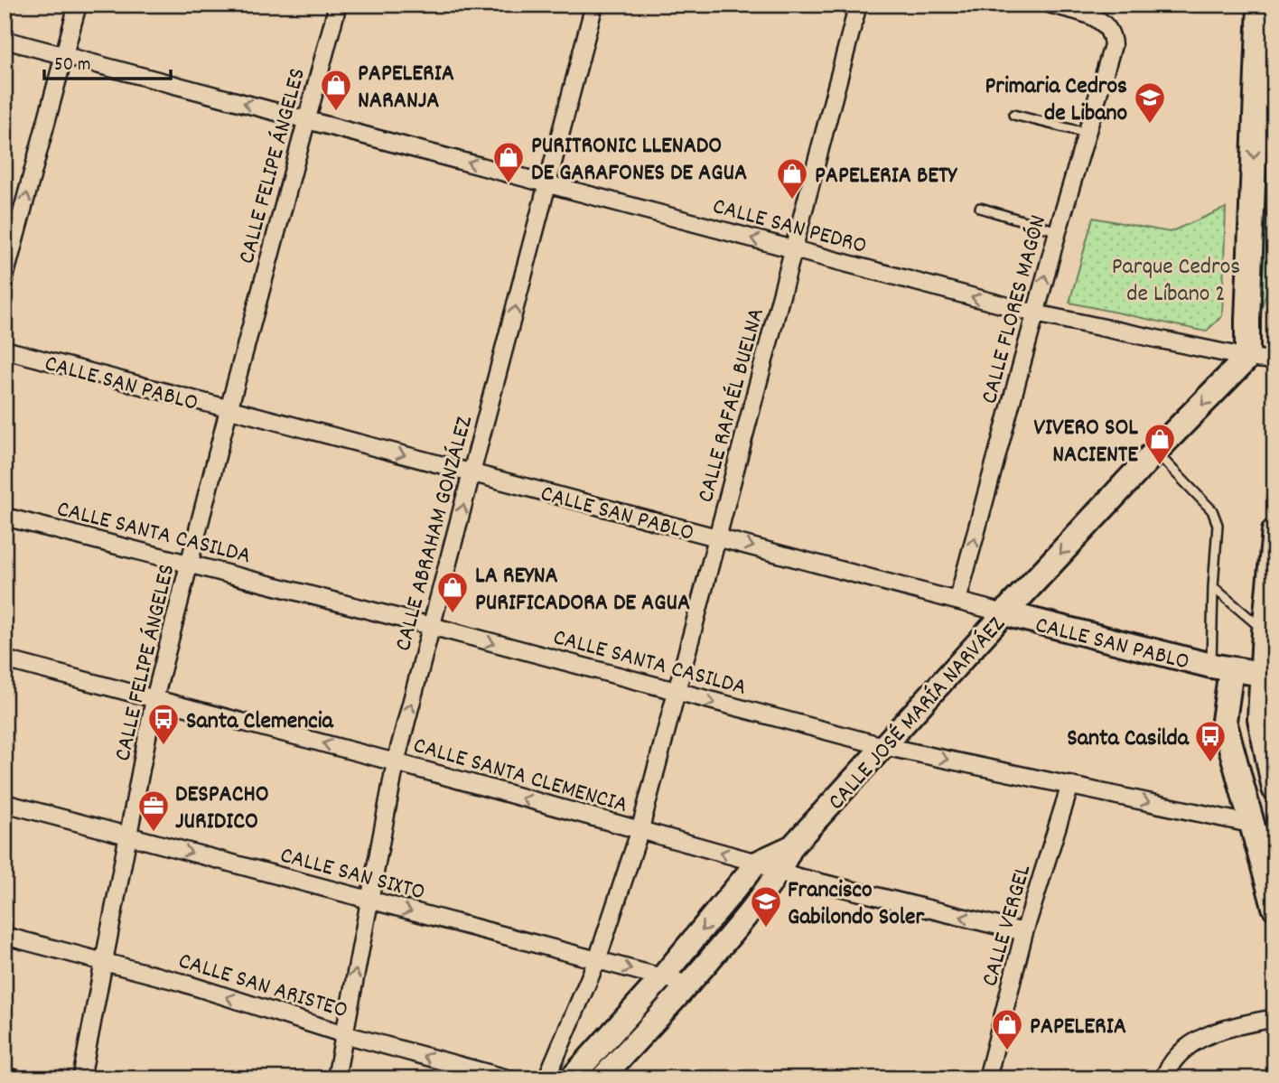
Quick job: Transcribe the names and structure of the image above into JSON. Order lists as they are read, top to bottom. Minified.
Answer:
{"streets":{"main road":["CALLE SAN PABLO","CALLE JOSÉ MARÍA NARVÁEZ"],"street":["CALLE FELIPE ÁNGELES","CALLE SAN PEDRO","CALLE FLORES MAGÓN","CALLE RAFAÉL BUELNA","CALLE SANTA CASILDA","CALLE ABRAHAM GONZÁLEZ","CALLE SANTA CLEMENCIA","CALLE SAN SIXTO","CALLE VERGEL","CALLE SAN ARISTEO"]},"crossings":[["CALLE FELIPE ÁNGELES","CALLE SAN PEDRO"],["CALLE FELIPE ÁNGELES","CALLE SAN PABLO"],["CALLE FELIPE ÁNGELES","CALLE SANTA CASILDA"],["CALLE FELIPE ÁNGELES","CALLE SANTA CLEMENCIA"],["CALLE FELIPE ÁNGELES","CALLE SAN SIXTO"],["CALLE FELIPE ÁNGELES","CALLE SAN ARISTEO"],["CALLE SAN PEDRO","CALLE FLORES MAGÓN"],["CALLE SAN PEDRO","CALLE RAFAÉL BUELNA"],["CALLE SAN PEDRO","CALLE ABRAHAM GONZÁLEZ"],["CALLE SAN PEDRO","CALLE JOSÉ MARÍA NARVÁEZ"],["CALLE FLORES MAGÓN","CALLE SAN PABLO"],["CALLE SAN PABLO","CALLE RAFAÉL BUELNA"],["CALLE SAN PABLO","CALLE ABRAHAM GONZÁLEZ"],["CALLE SAN PABLO","CALLE JOSÉ MARÍA NARVÁEZ"],["CALLE RAFAÉL BUELNA","CALLE SANTA CASILDA"],["CALLE RAFAÉL BUELNA","CALLE SANTA CLEMENCIA"],["CALLE RAFAÉL BUELNA","CALLE SAN SIXTO"],["CALLE SANTA CASILDA","CALLE ABRAHAM GONZÁLEZ"],["CALLE SANTA CASILDA","CALLE JOSÉ MARÍA NARVÁEZ"],["CALLE SANTA CASILDA","CALLE VERGEL"],["CALLE ABRAHAM GONZÁLEZ","CALLE SANTA CLEMENCIA"],["CALLE ABRAHAM GONZÁLEZ","CALLE SAN SIXTO"],["CALLE ABRAHAM GONZÁLEZ","CALLE SAN ARISTEO"],["CALLE JOSÉ MARÍA NARVÁEZ","CALLE SANTA CLEMENCIA"],["CALLE JOSÉ MARÍA NARVÁEZ","CALLE SAN SIXTO"],["CALLE SANTA CLEMENCIA","CALLE VERGEL"]],"one_way":["CALLE SAN PEDRO","CALLE FLORES MAGÓN","CALLE SAN PABLO","CALLE SANTA CASILDA","CALLE ABRAHAM GONZÁLEZ","CALLE JOSÉ MARÍA NARVÁEZ","CALLE SANTA CLEMENCIA","CALLE SAN SIXTO","CALLE SAN ARISTEO"],"parks":["Parque Cedros de Líbano 2"],"places":{"shop":["PAPELERIA NARANJA","PURITRONIC LLENADO DE GARAFONES DE AGUA","PAPELERIA BETY","VIVERO SOL NACIENTE","LA REYNA PURIFICADORA DE AGUA","PAPELERIA"],"school or university":["Primaria Cedros de Libano","Francisco Gabilondo Soler"],"bus stop":["Santa Clemencia","Santa Casilda"],"office":["DESPACHO JURIDICO"]},"scale_bar":"50 m"}
